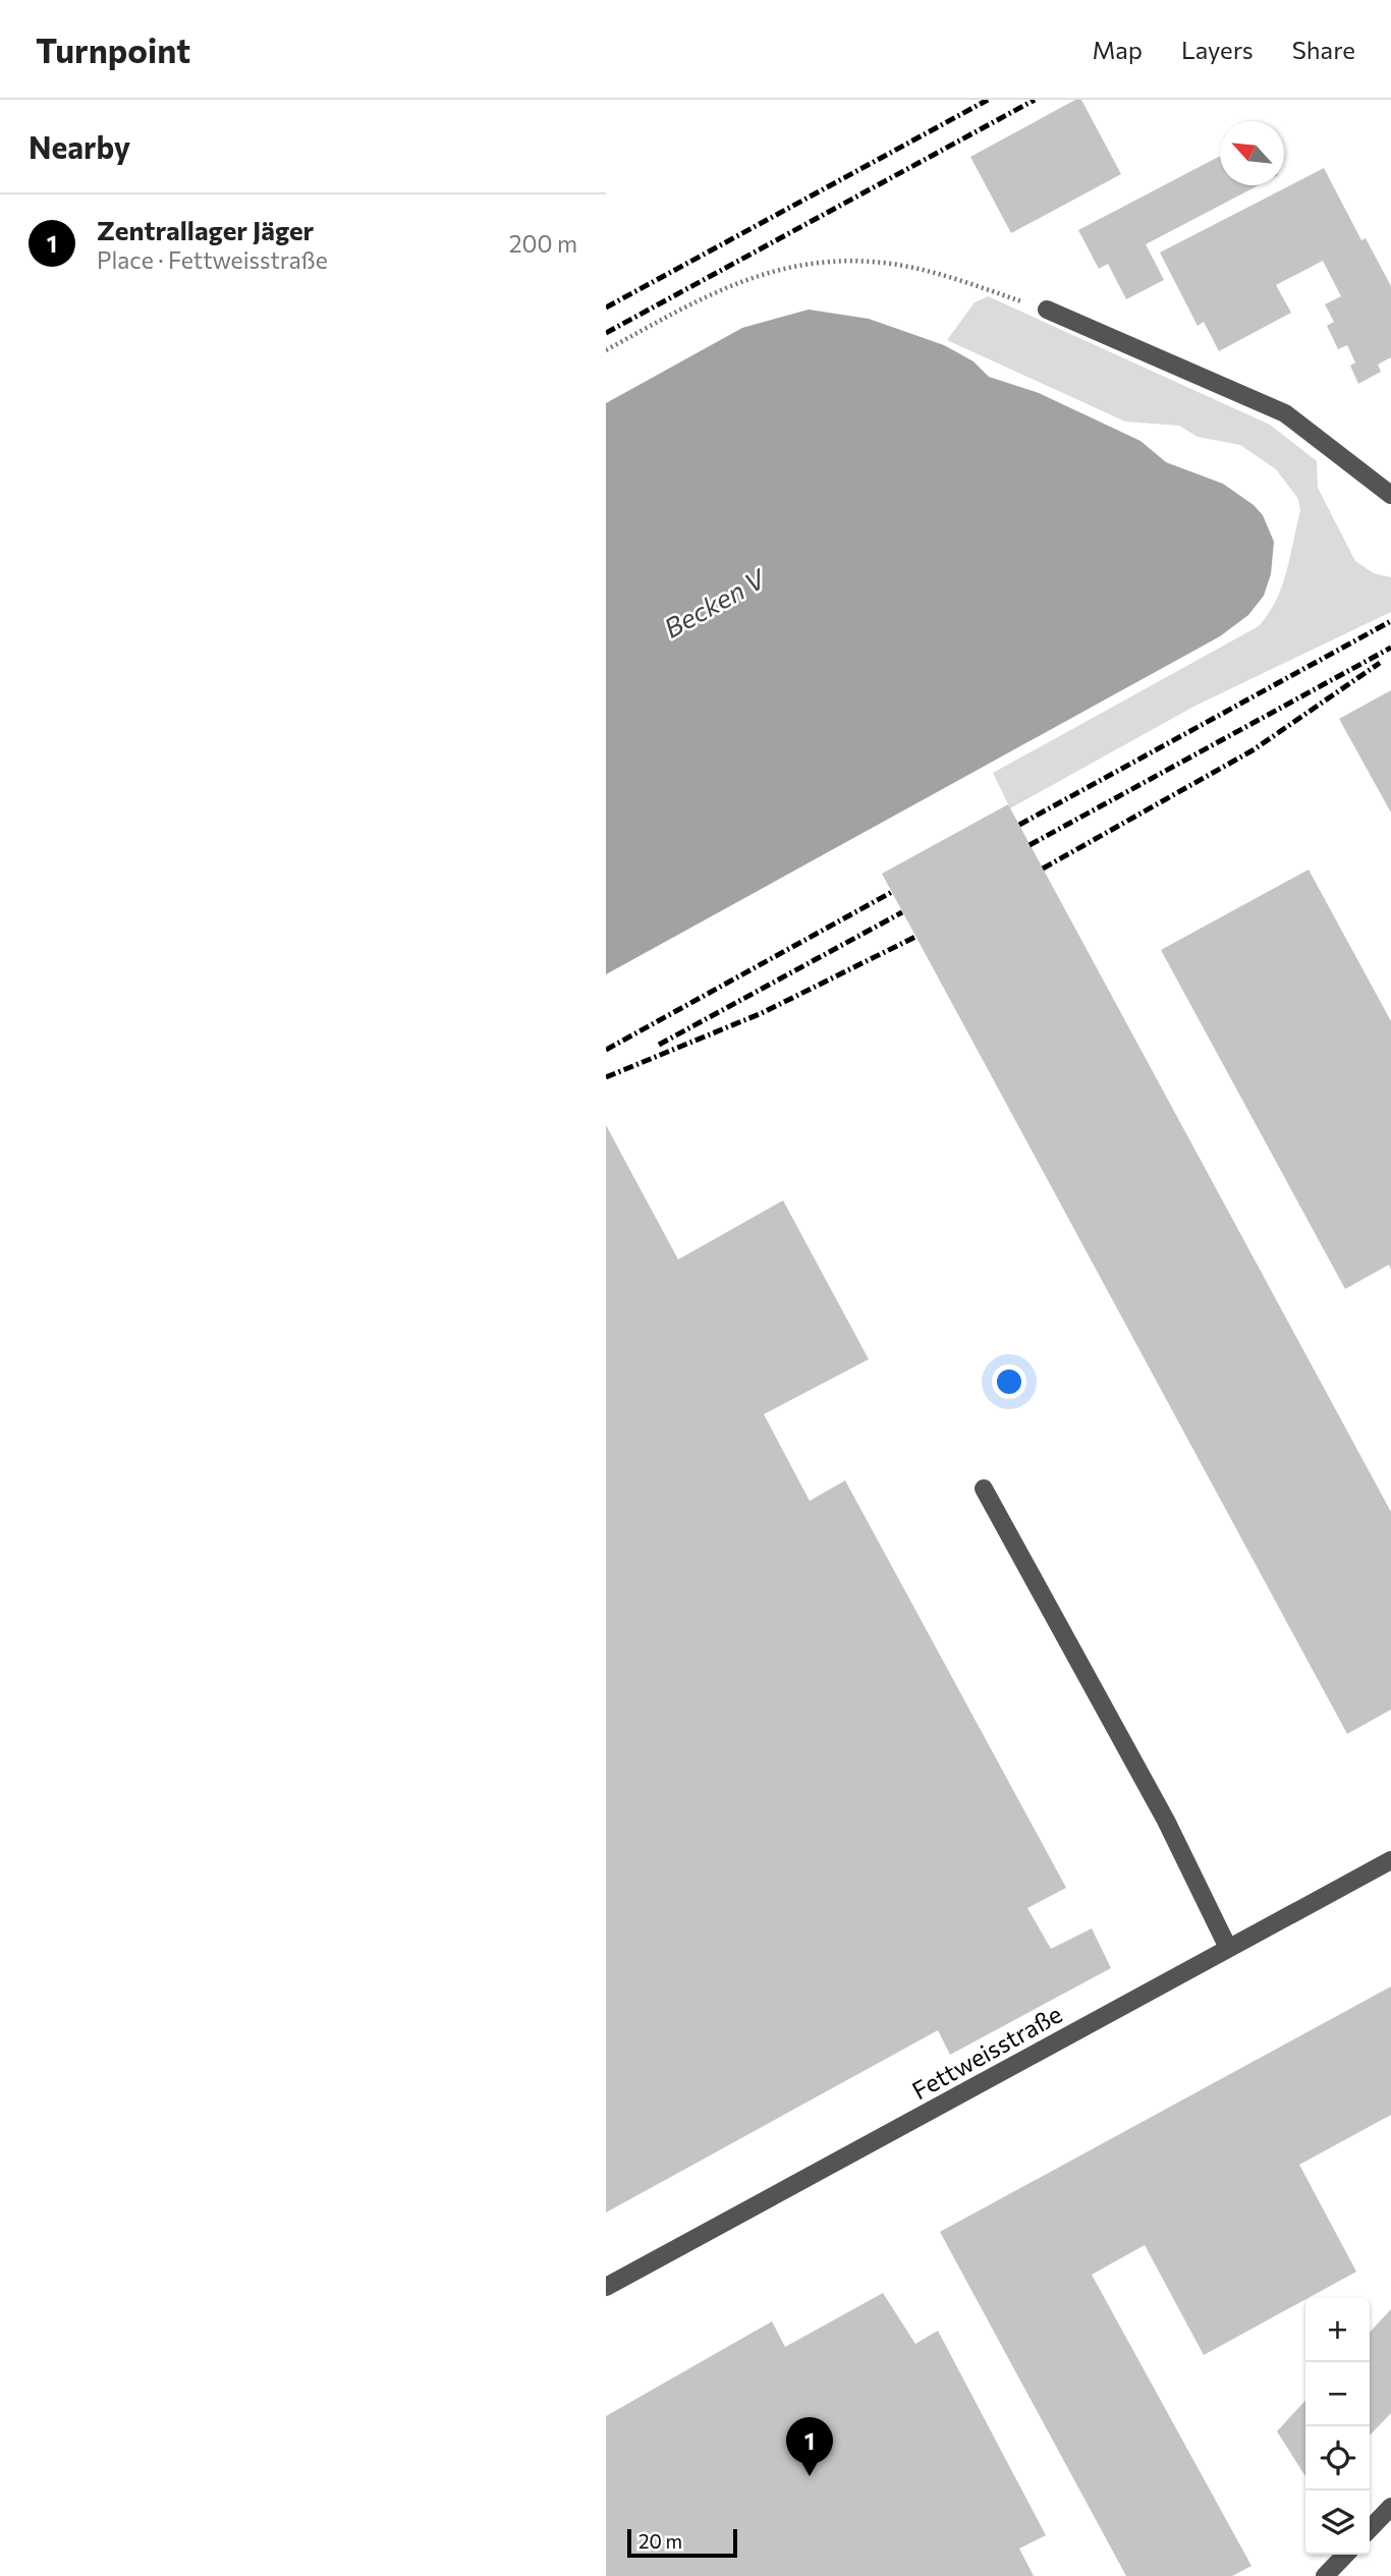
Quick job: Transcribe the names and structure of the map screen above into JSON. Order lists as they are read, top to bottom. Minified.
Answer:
{"streets":{"street":["Fettweisstraße"]},"water":["Becken V"],"scale_bar":"20 m","north":"top left","page":{"header":"Turnpoint","nav":["Map","Layers","Share"],"heading":"Nearby","list":[{"mark":"1","name":"Zentrallager Jäger","note":"Place · Fettweisstraße","value":"200 m"}],"map_buttons":["+","−"],"pins":"1","scale":"20 m"}}
